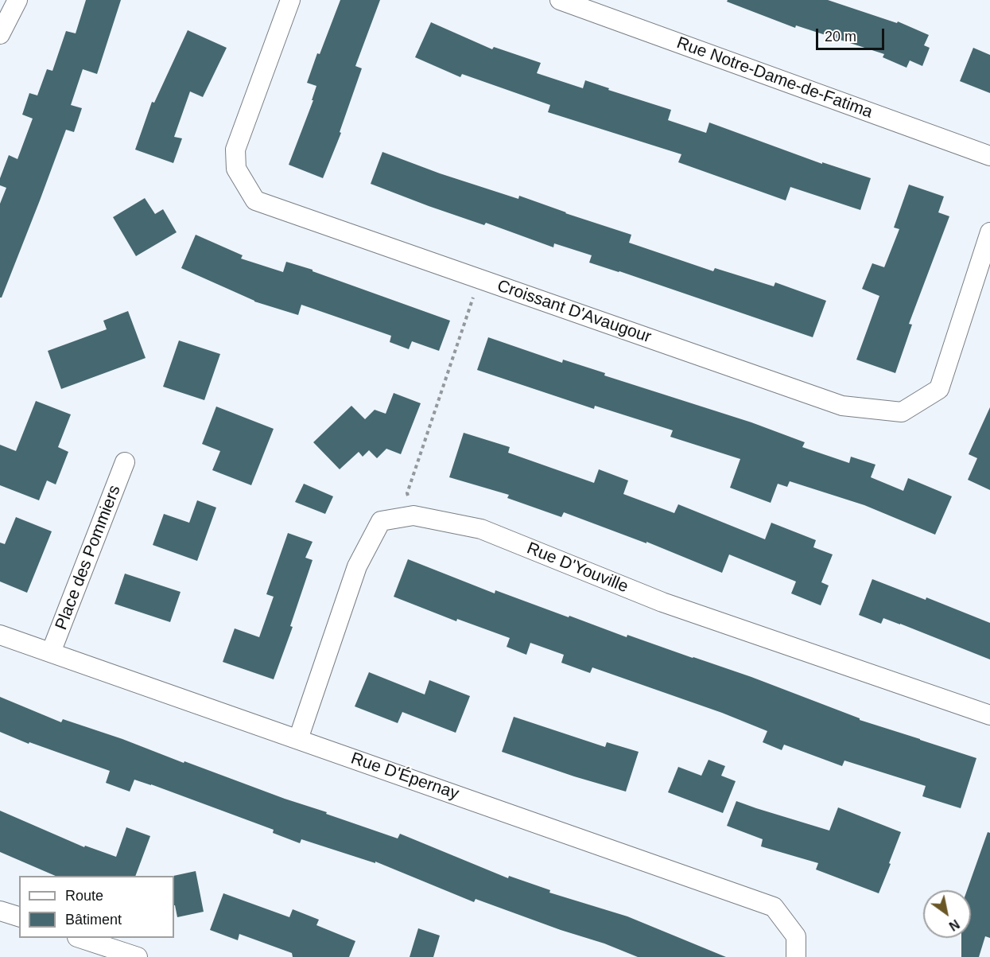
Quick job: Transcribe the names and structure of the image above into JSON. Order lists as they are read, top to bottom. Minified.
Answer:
{"streets":{"street":["Rue Notre-Dame-de-Fatima","Croissant D'Avaugour","Place des Pommiers","Rue D'Youville","Rue D'Épernay"]},"crossings":[["Place des Pommiers","Rue D'Épernay"],["Rue D'Youville","Rue D'Épernay"]],"legend":["Route","Bâtiment"],"scale_bar":"20 m","north":"bottom right"}
